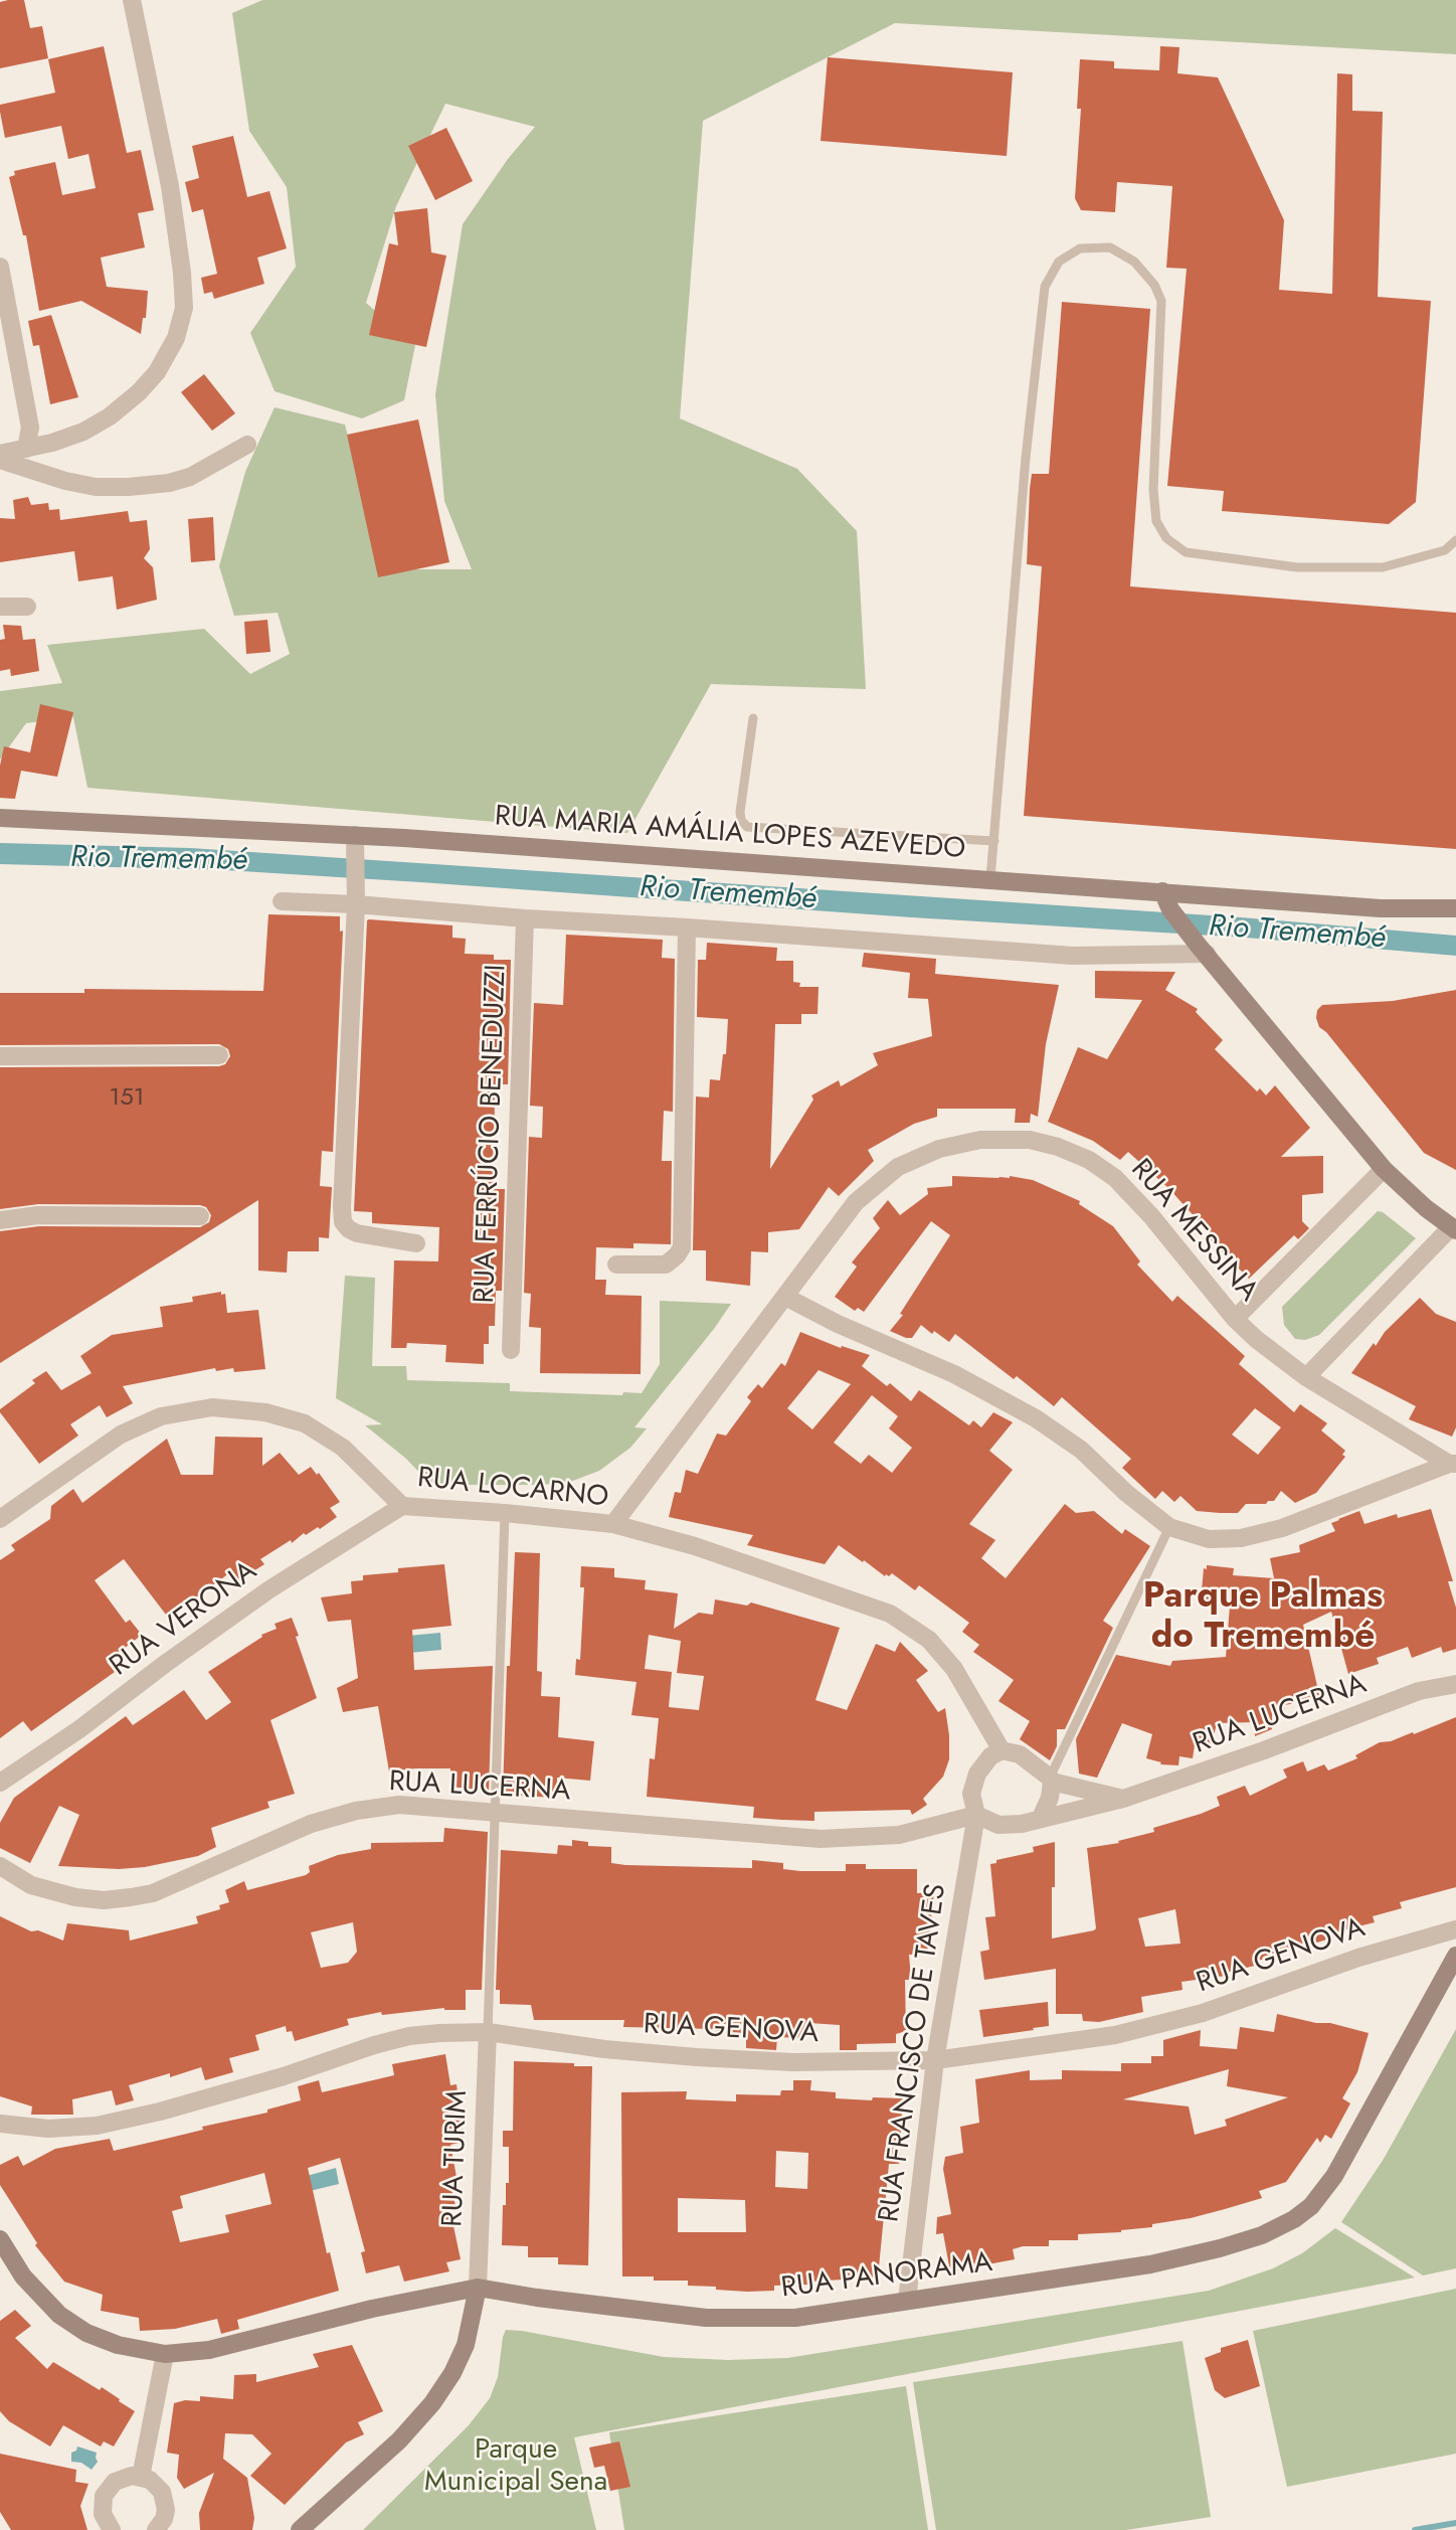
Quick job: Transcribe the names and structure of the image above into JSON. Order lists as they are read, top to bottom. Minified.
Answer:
{"streets":{"street":["RUA MARIA AMÁLIA LOPES AZEVEDO","RUA FERRÚCIO BENEDUZZI","RUA MESSINA","RUA LOCARNO","RUA VERONA","RUA LUCERNA","RUA GENOVA","RUA FRANCISCO DE TAVES","RUA TURIM","RUA PANORAMA"]},"crossings":[["RUA MESSINA","RUA LOCARNO"],["RUA LOCARNO","RUA VERONA"],["RUA LOCARNO","RUA LUCERNA"],["RUA LOCARNO","RUA FRANCISCO DE TAVES"],["RUA LUCERNA","RUA FRANCISCO DE TAVES"],["RUA GENOVA","RUA FRANCISCO DE TAVES"],["RUA GENOVA","RUA TURIM"],["RUA FRANCISCO DE TAVES","RUA PANORAMA"],["RUA TURIM","RUA PANORAMA"]],"districts":["Parque Palmas do Tremembé"],"water":["Rio Tremembé"],"parks":["Parque Municipal Sena"],"house_numbers":["151"]}
